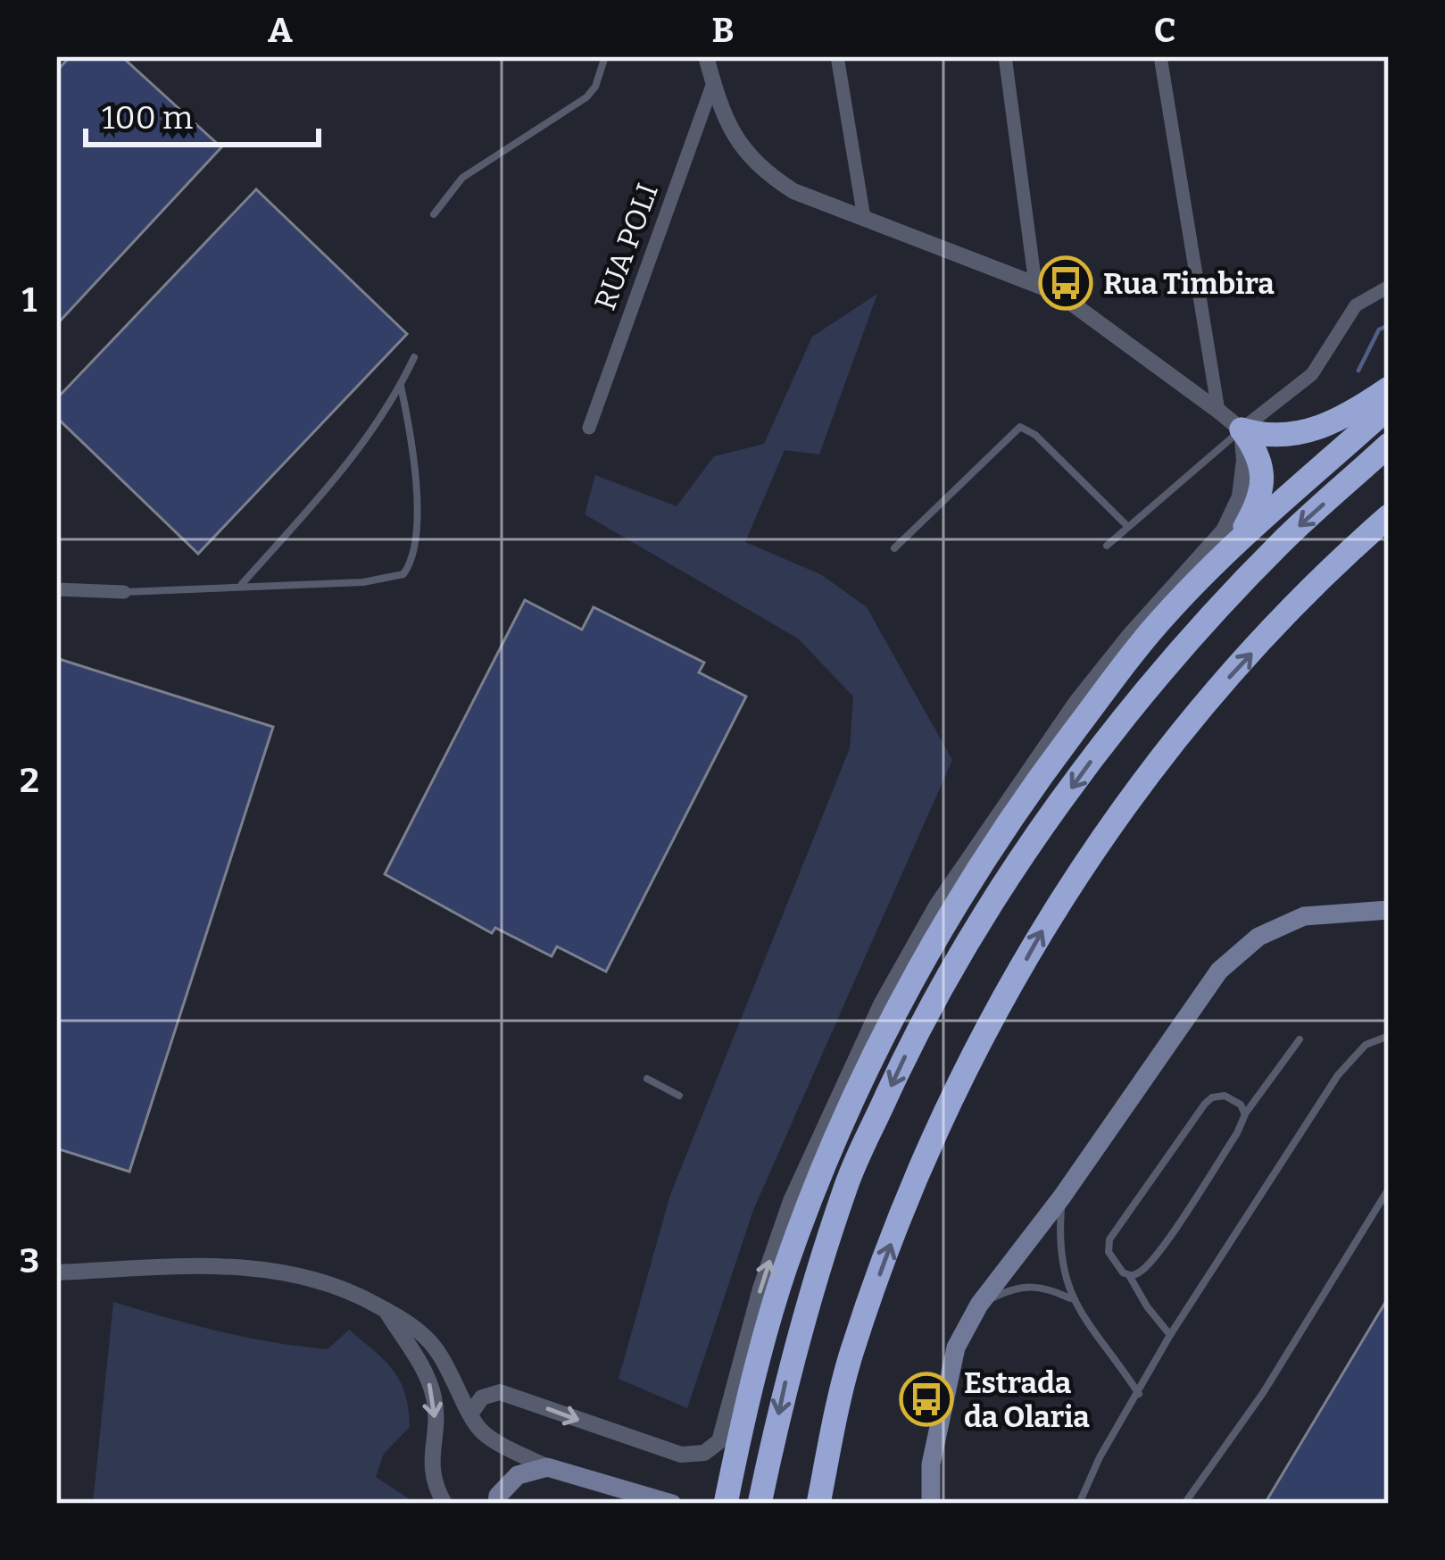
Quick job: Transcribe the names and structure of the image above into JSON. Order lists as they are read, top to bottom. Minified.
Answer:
{"streets":{"street":["RUA POLI"]},"places":{"bus stop":["Rua Timbira","Estrada da Olaria"]},"scale_bar":"100 m","grid":{"columns":["A","B","C"],"rows":["1","2","3"]}}
